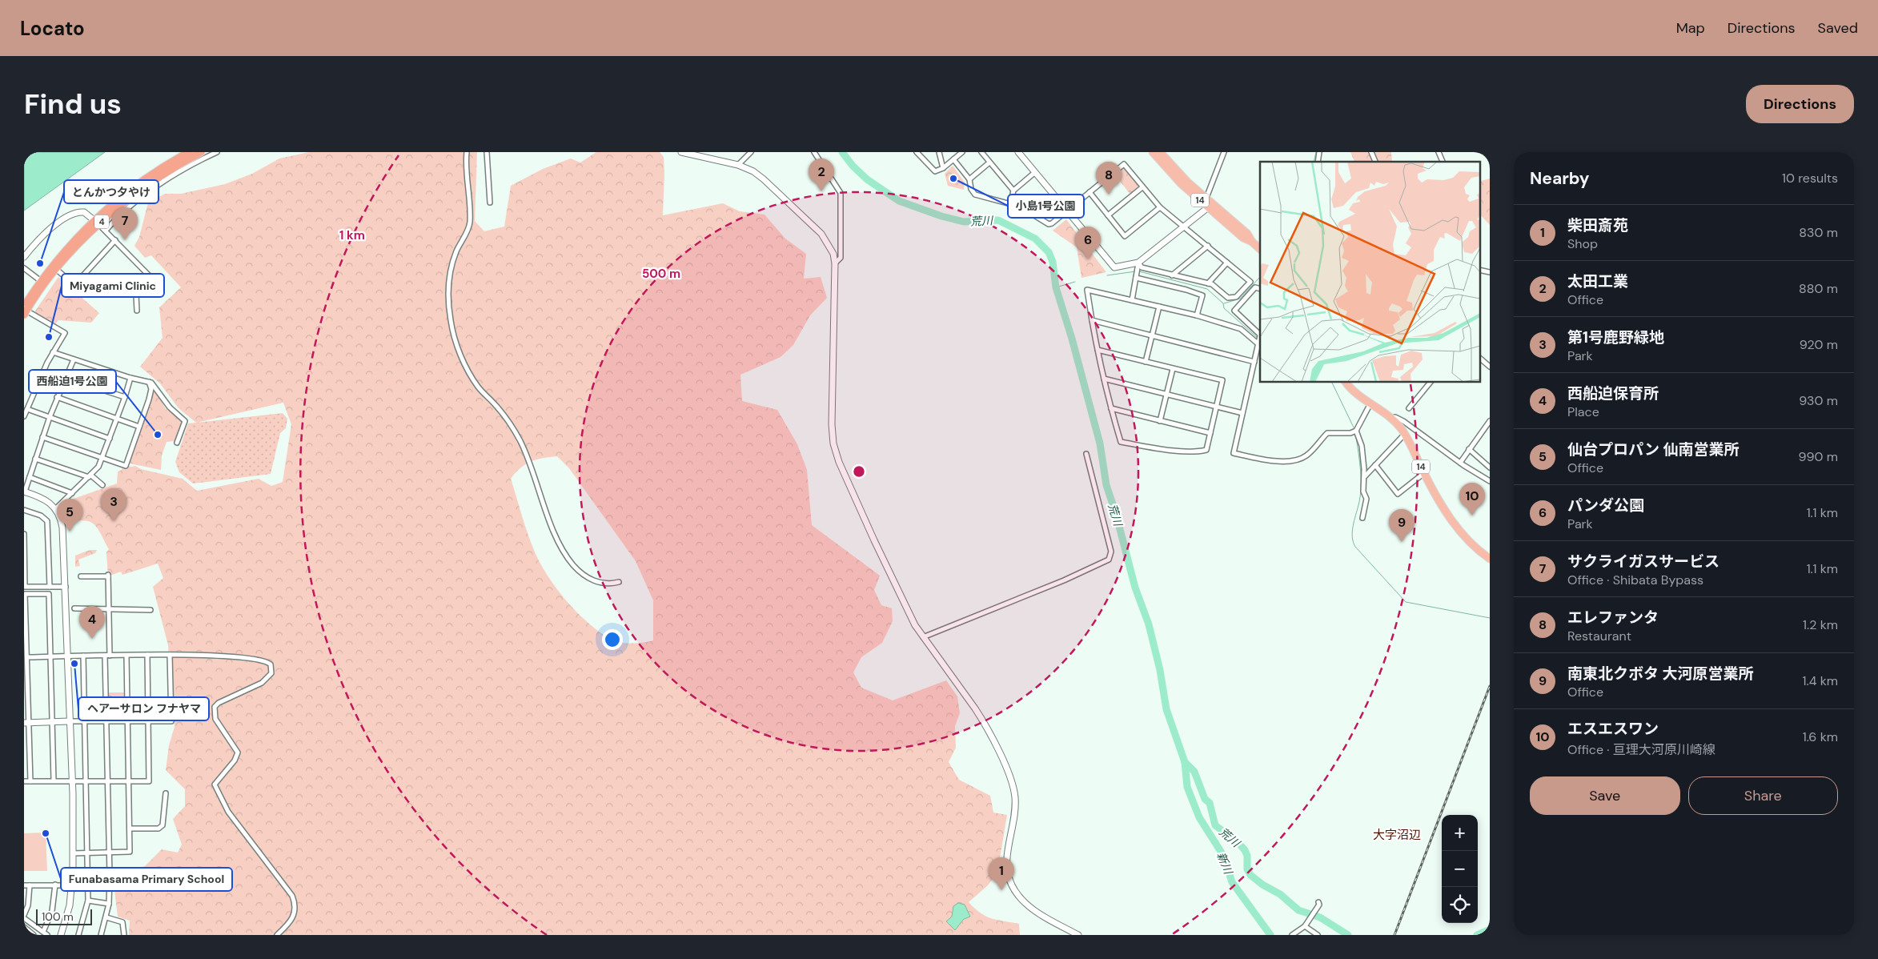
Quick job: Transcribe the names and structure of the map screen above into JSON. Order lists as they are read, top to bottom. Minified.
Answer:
{"streets":{"highway":["4"],"main road":["14"]},"districts":["大字沼辺"],"water":["荒川","新川"],"places":["小島1号公園","とんかつ夕やけ","Miyagami Clinic","西船迫1号公園","ヘアーサロン フナヤマ","Funabasama Primary School"],"scale_bar":"100 m","page":{"header":"Locato","nav":["Map","Directions","Saved"],"buttons":["Directions",["Save","Share"]],"title":"Find us","heading":["Nearby","10 results"],"pins":["2","8","7","6","10","3","5","9","4","1"],"list":[{"mark":"1","name":"柴田斎苑","note":"Shop","value":"830 m"},{"mark":"2","name":"太田工業","note":"Office","value":"880 m"},{"mark":"3","name":"第1号鹿野緑地","note":"Park","value":"920 m"},{"mark":"4","name":"西船迫保育所","note":"Place","value":"930 m"},{"mark":"5","name":"仙台プロパン 仙南営業所","note":"Office","value":"990 m"},{"mark":"6","name":"パンダ公園","note":"Park","value":"1.1 km"},{"mark":"7","name":"サクライガスサービス","note":"Office · Shibata Bypass","value":"1.1 km"},{"mark":"8","name":"エレファンタ","note":"Restaurant","value":"1.2 km"},{"mark":"9","name":"南東北クボタ 大河原営業所","note":"Office","value":"1.4 km"},{"mark":"10","name":"エスエスワン","note":"Office · 亘理大河原川崎線","value":"1.6 km"}],"map_buttons":["+","−"],"scale":"100 m"},"rings":["1 km","500 m"]}
